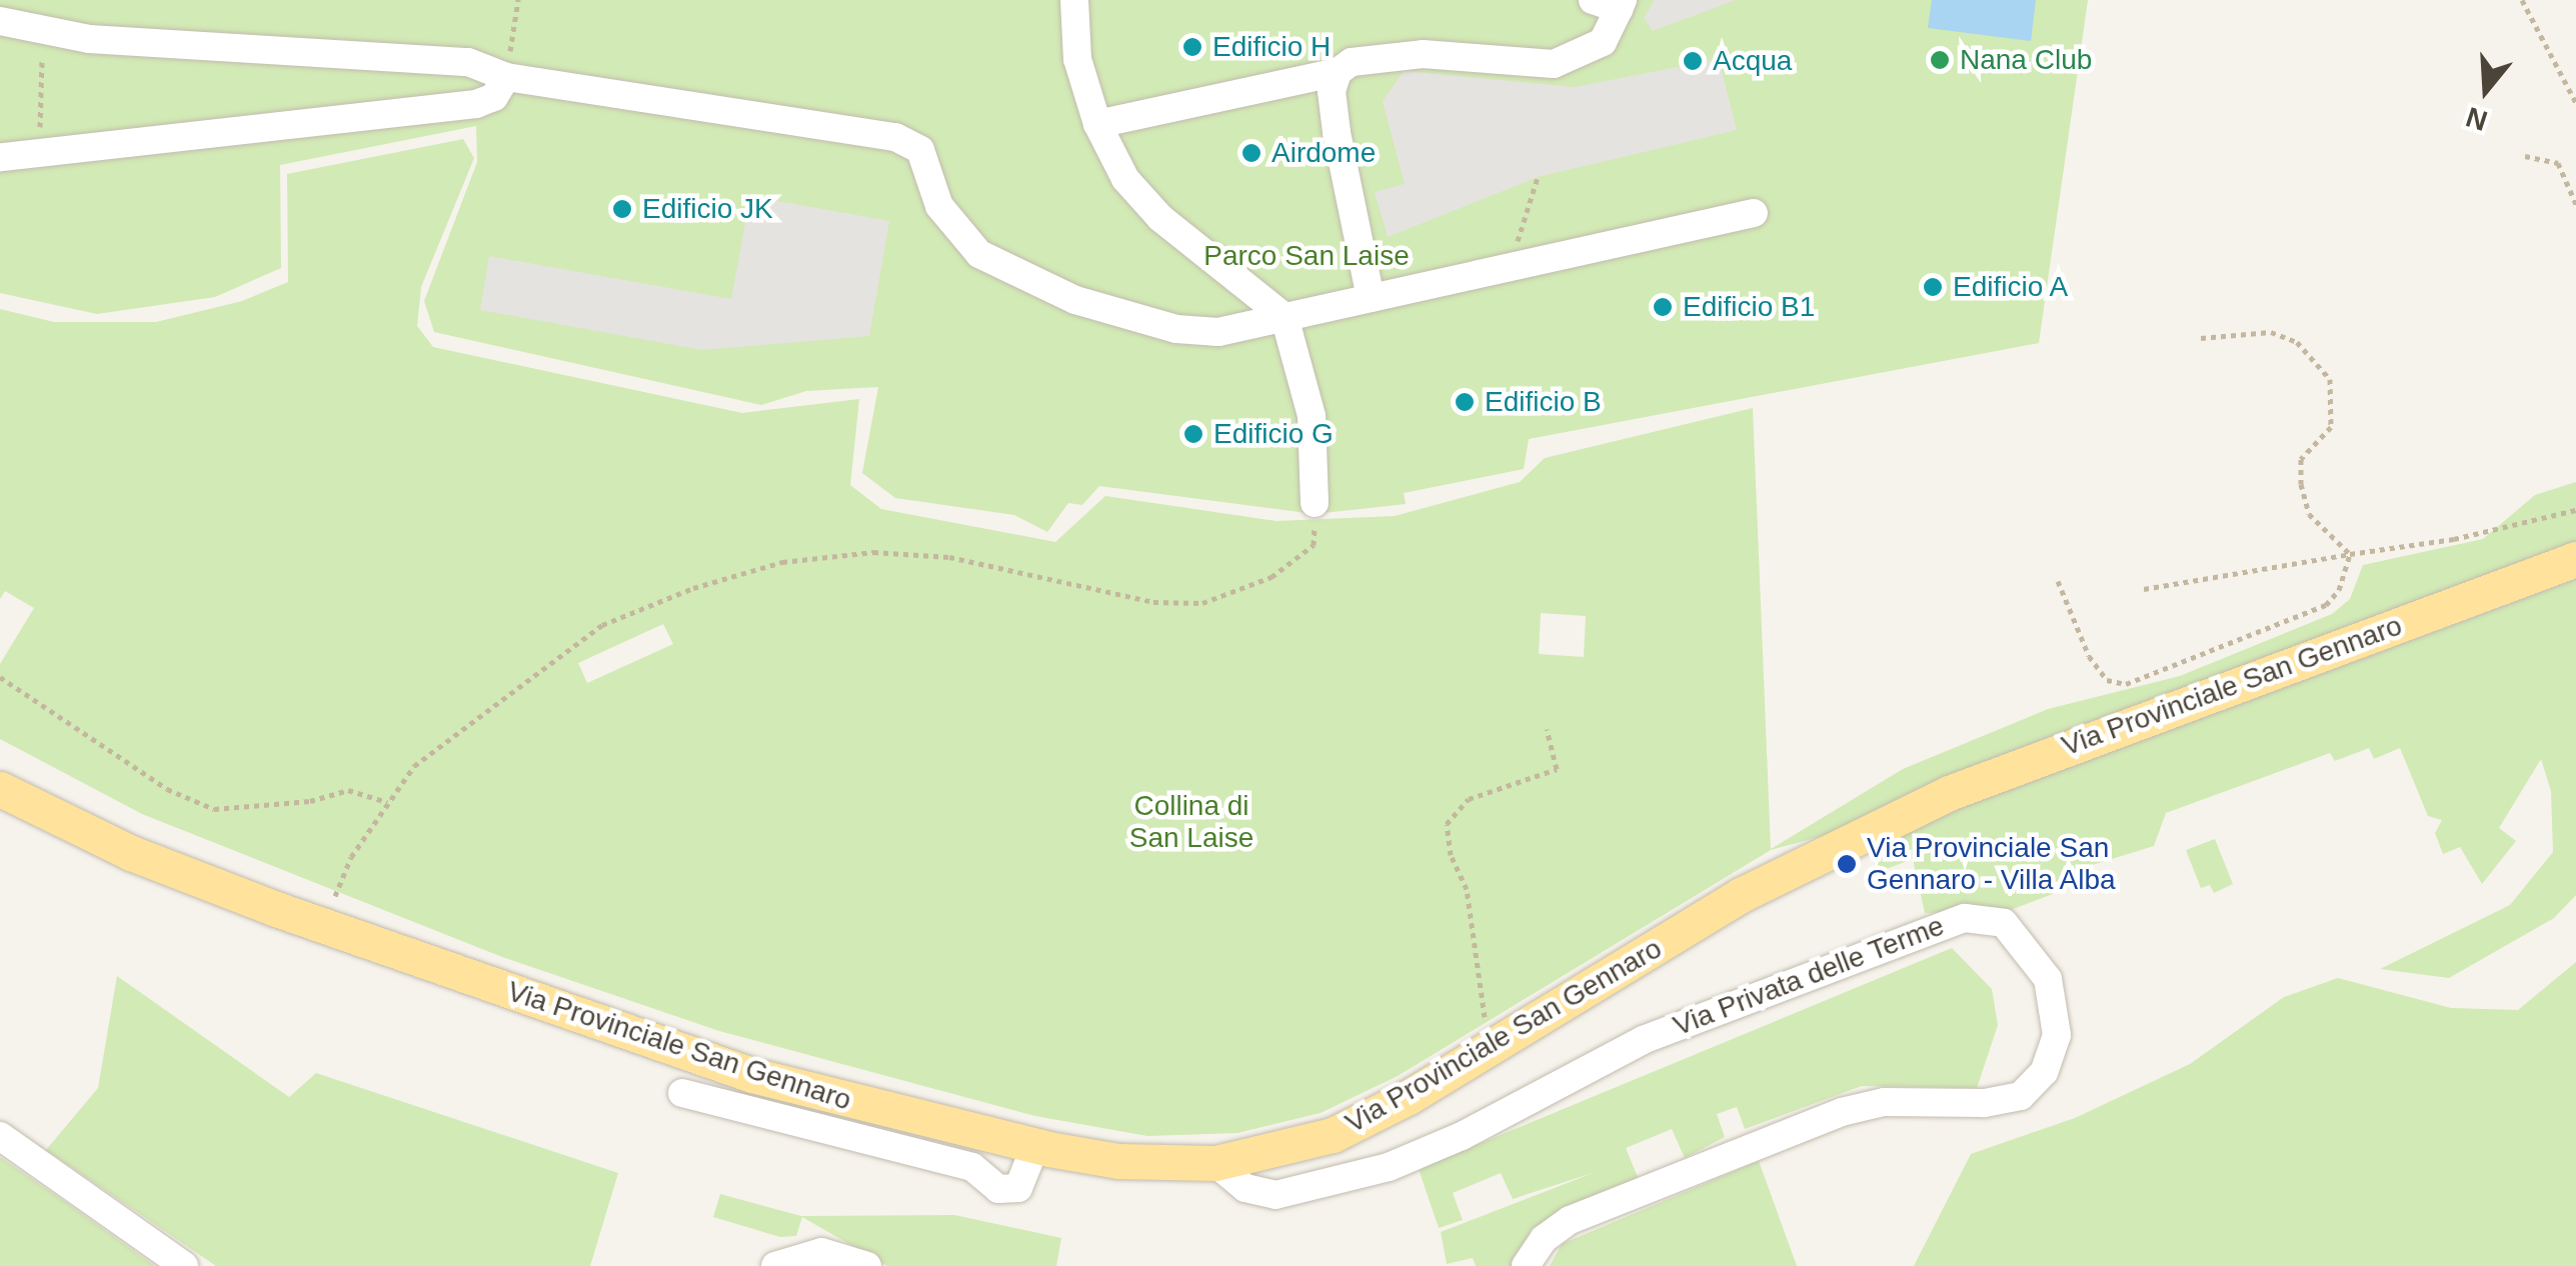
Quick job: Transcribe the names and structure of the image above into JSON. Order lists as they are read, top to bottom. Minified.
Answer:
{"streets":{"main road":["Via Provinciale San Gennaro"],"street":["Via Privata delle Terme"]},"crossings":[["Via Provinciale San Gennaro","Via Privata delle Terme"]],"parks":["Parco San Laise","Collina di San Laise"],"places":["Edificio H","Nana Club","Acqua","Airdome","Edificio JK","Edificio A","Edificio B1","Edificio B","Edificio G","Via Provinciale San Gennaro - Villa Alba"],"north":"bottom"}
